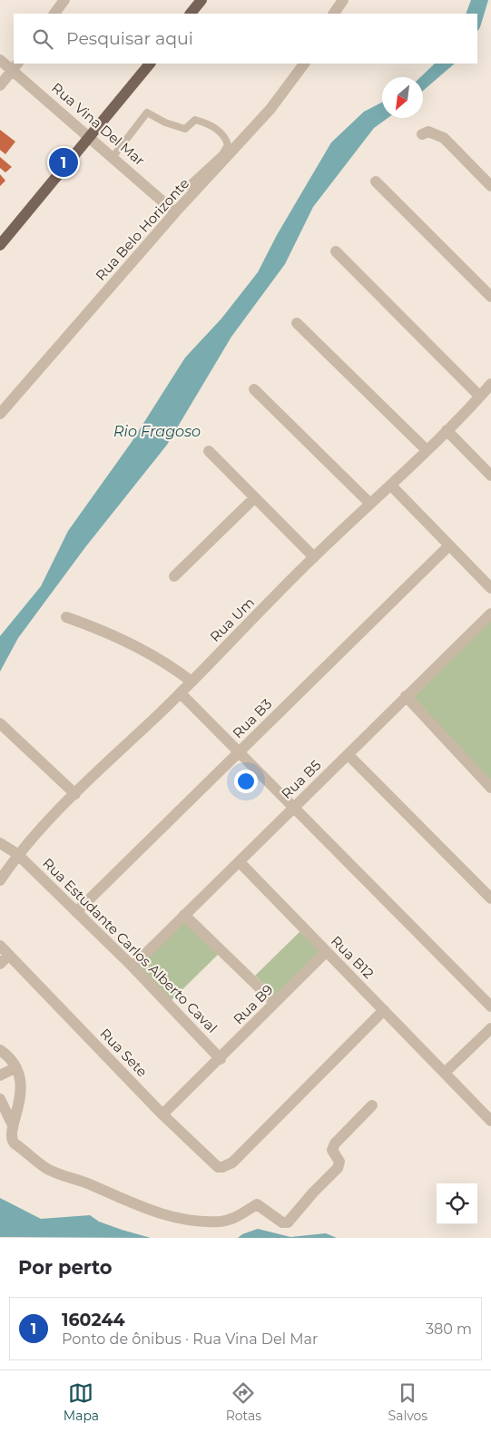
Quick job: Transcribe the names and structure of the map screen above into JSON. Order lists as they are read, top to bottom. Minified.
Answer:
{"streets":{"street":["Rua Vina Del Mar","Rua Belo Horizonte","Rua Um","Rua B3","Rua B5","Rua Estudante Carlos Alberto Caval","Rua B12","Rua B9","Rua Sete"]},"crossings":[["Rua Vina Del Mar","Rua Belo Horizonte"],["Rua Um","Rua Estudante Carlos Alberto Caval"],["Rua B3","Rua Estudante Carlos Alberto Caval"],["Rua B5","Rua Estudante Carlos Alberto Caval"],["Rua B5","Rua B12"],["Rua Estudante Carlos Alberto Caval","Rua B9"],["Rua B12","Rua B9"],["Rua B12","Rua Sete"],["Rua B9","Rua Sete"]],"water":["Rio Fragoso"],"north":"bottom left","page":{"search":"Pesquisar aqui","pins":"1","heading":"Por perto","list":[{"mark":"1","name":"160244","note":"Ponto de ônibus · Rua Vina Del Mar","value":"380 m"}],"nav":["Mapa","Rotas","Salvos"]}}
